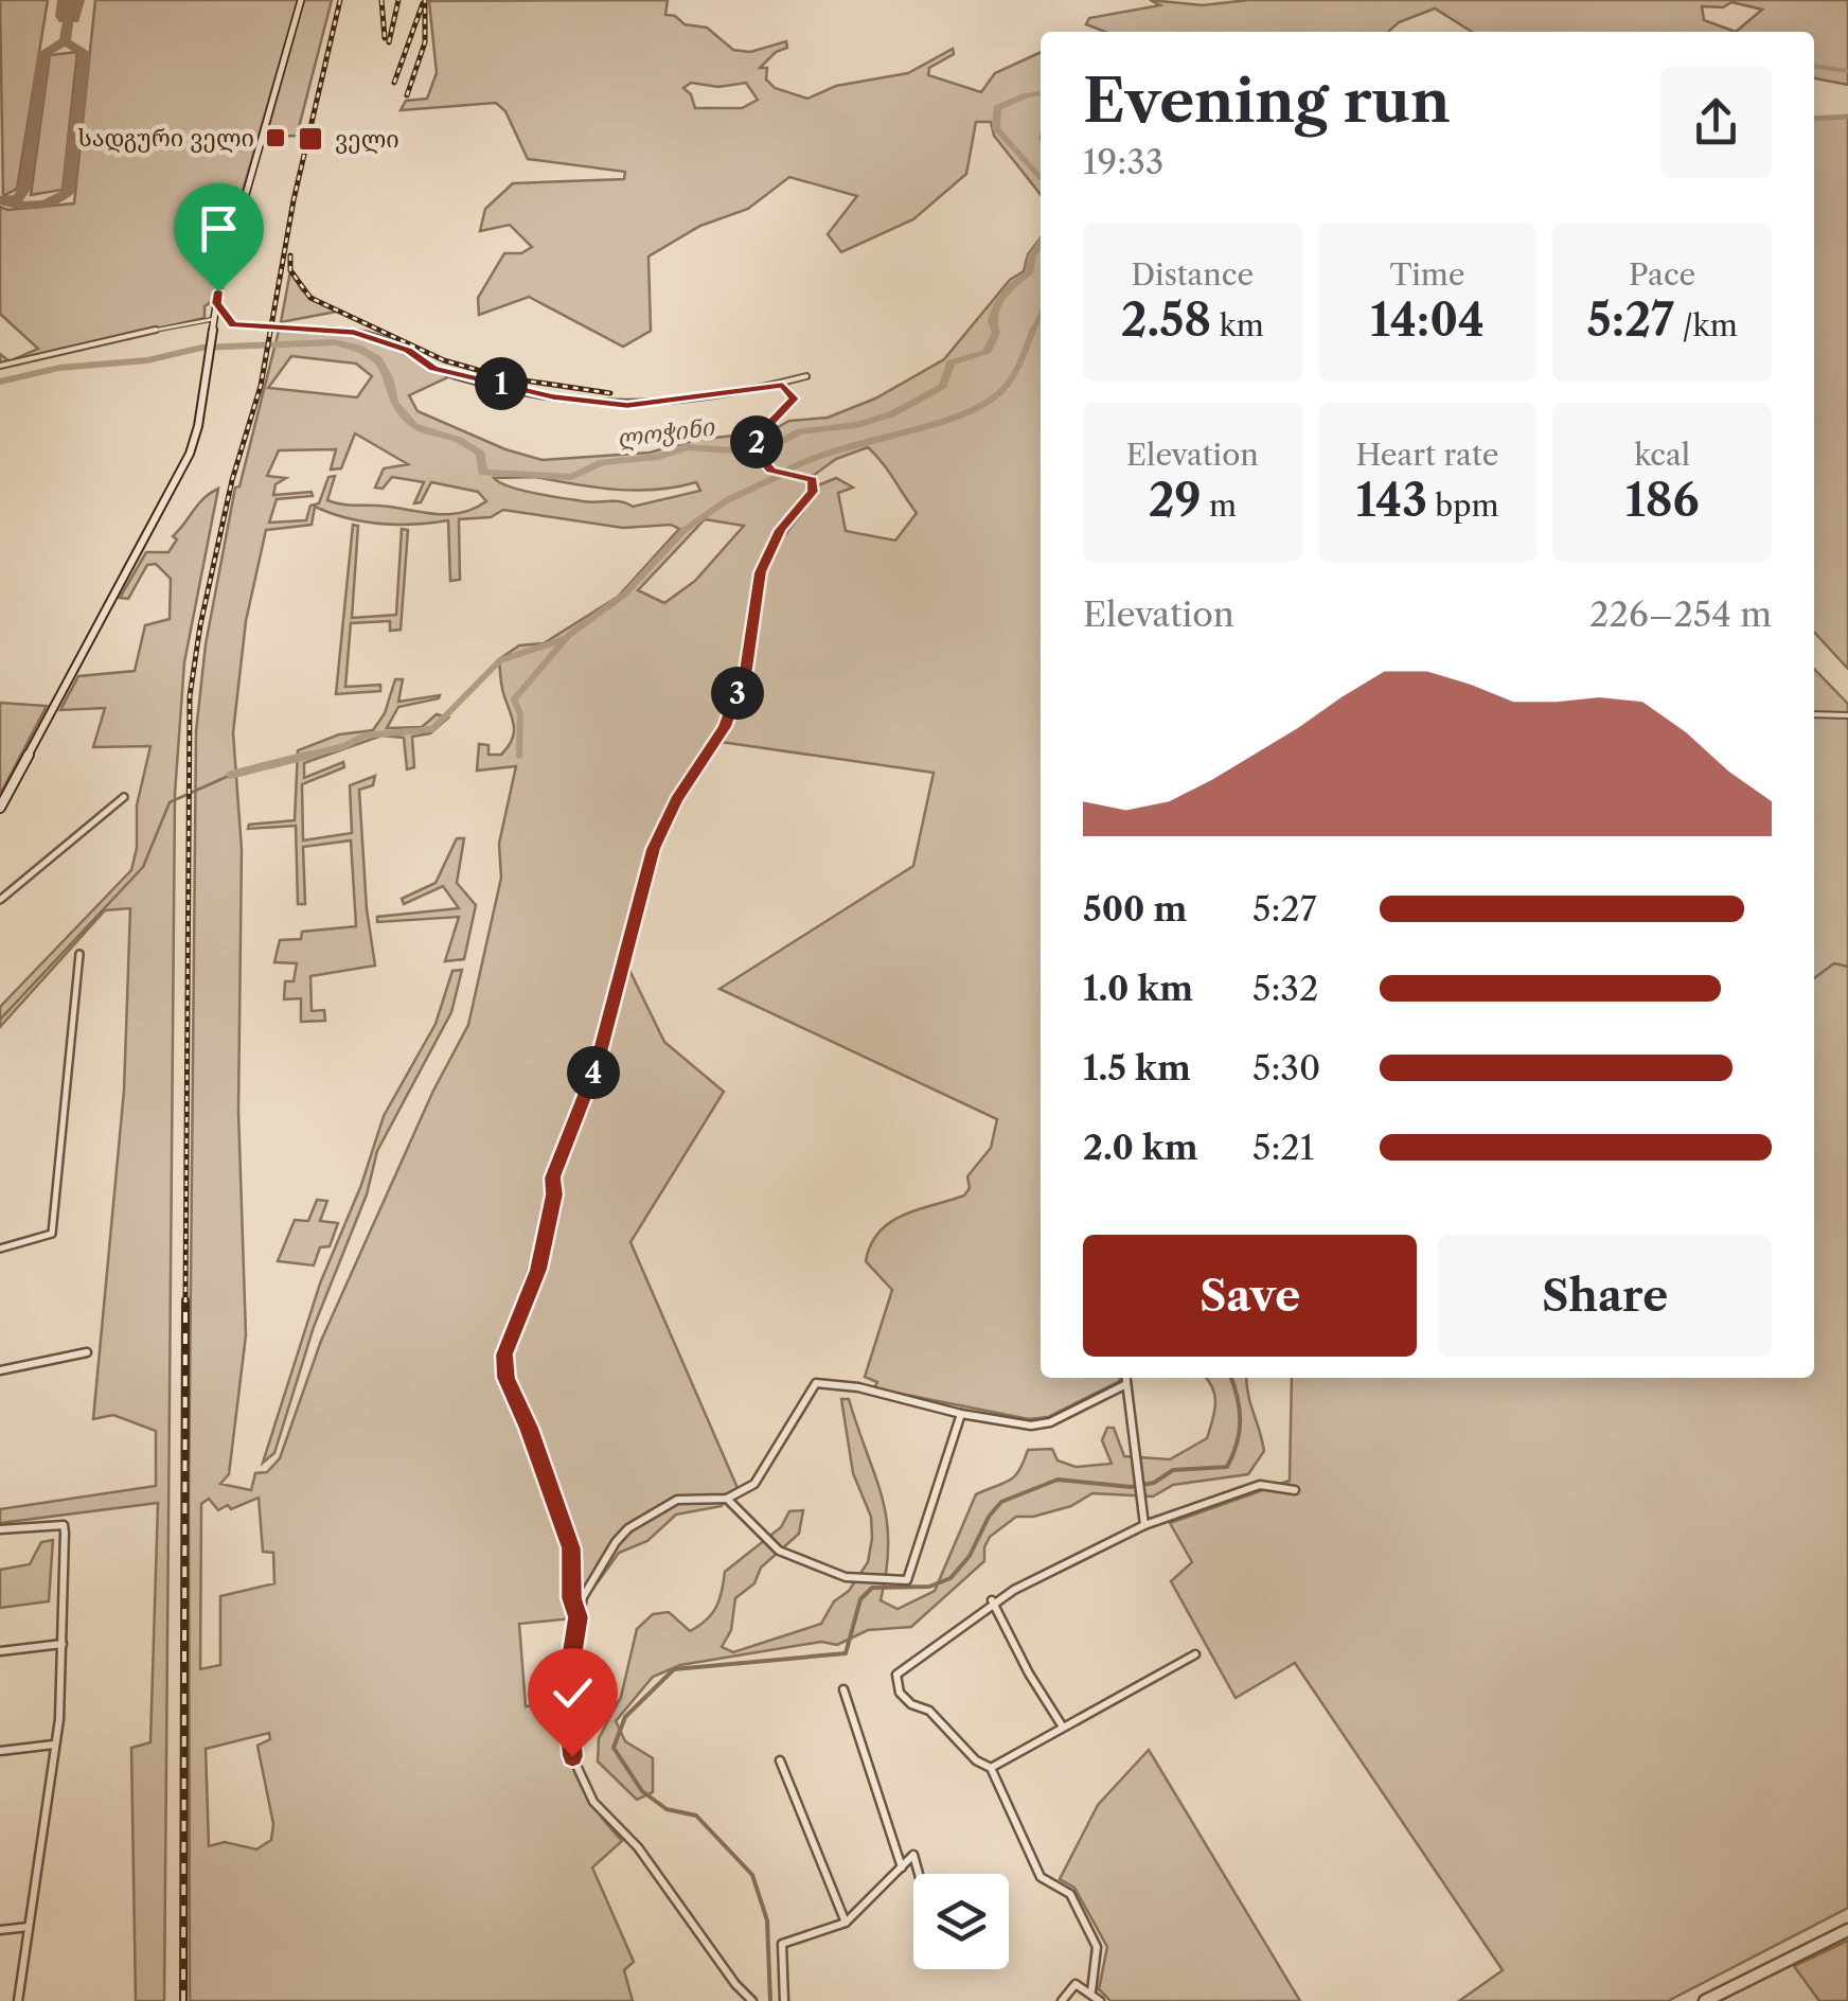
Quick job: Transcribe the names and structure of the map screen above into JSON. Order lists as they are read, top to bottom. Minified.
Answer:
{"water":["ლოჭინი"],"places":{"transit":["სადგური ველი","ველი"]},"page":{"heading":["Evening run","19:33"],"stats":[["Distance","2.58 km"],["Time","14:04"],["Pace","5:27 /km"],["Elevation","29 m"],["Heart rate","143 bpm"],["kcal","186"]],"pins":["1","2","3","4"],"chart":["Elevation","226–254 m"],"list":[{"name":"500 m","note":"5:27"},{"name":"1.0 km","note":"5:32"},{"name":"1.5 km","note":"5:30"},{"name":"2.0 km","note":"5:21"}],"buttons":["Save","Share"]}}
